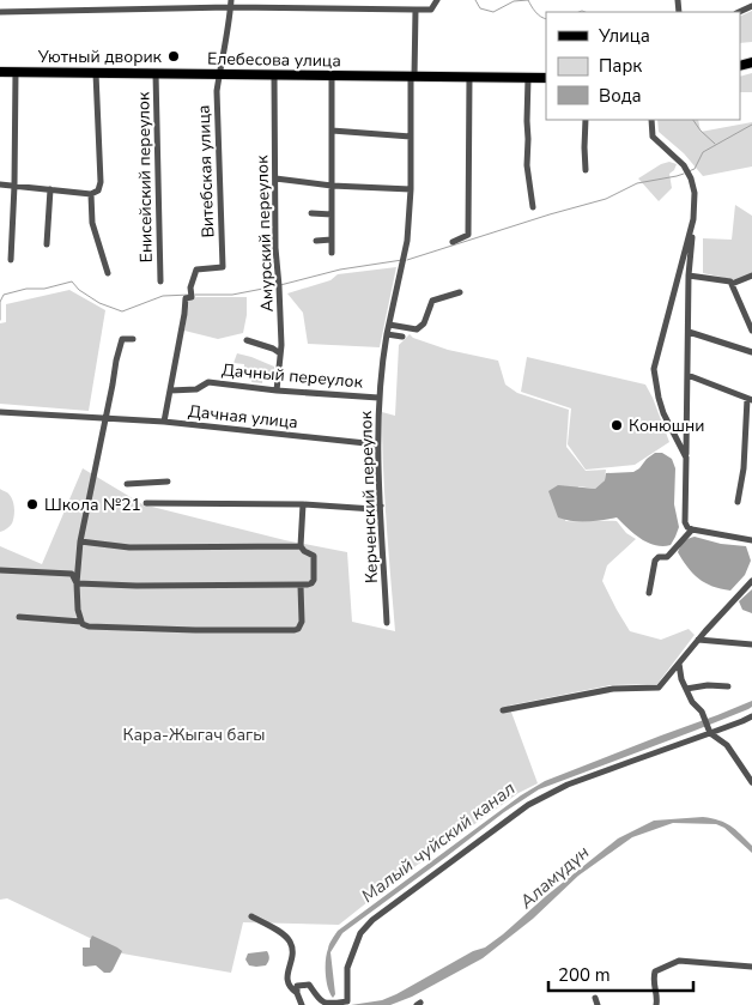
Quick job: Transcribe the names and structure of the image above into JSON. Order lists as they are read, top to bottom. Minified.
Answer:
{"streets":{"main road":["Елебесова улица"],"street":["Витебская улица","Енисейский переулок","Амурский переулок","Дачный переулок","Дачная улица","Керченский переулок"]},"crossings":[["Елебесова улица","Витебская улица"],["Елебесова улица","Енисейский переулок"],["Елебесова улица","Амурский переулок"],["Елебесова улица","Керченский переулок"],["Витебская улица","Дачный переулок"],["Амурский переулок","Дачный переулок"],["Дачный переулок","Керченский переулок"],["Дачная улица","Керченский переулок"]],"water":["Малый чуйский канал","Аламүдүн"],"parks":["Кара-Жыгач багы"],"places":["Уютный дворик","Конюшни","Школа №21"],"legend":["Улица","Парк","Вода"],"scale_bar":"200 m"}
